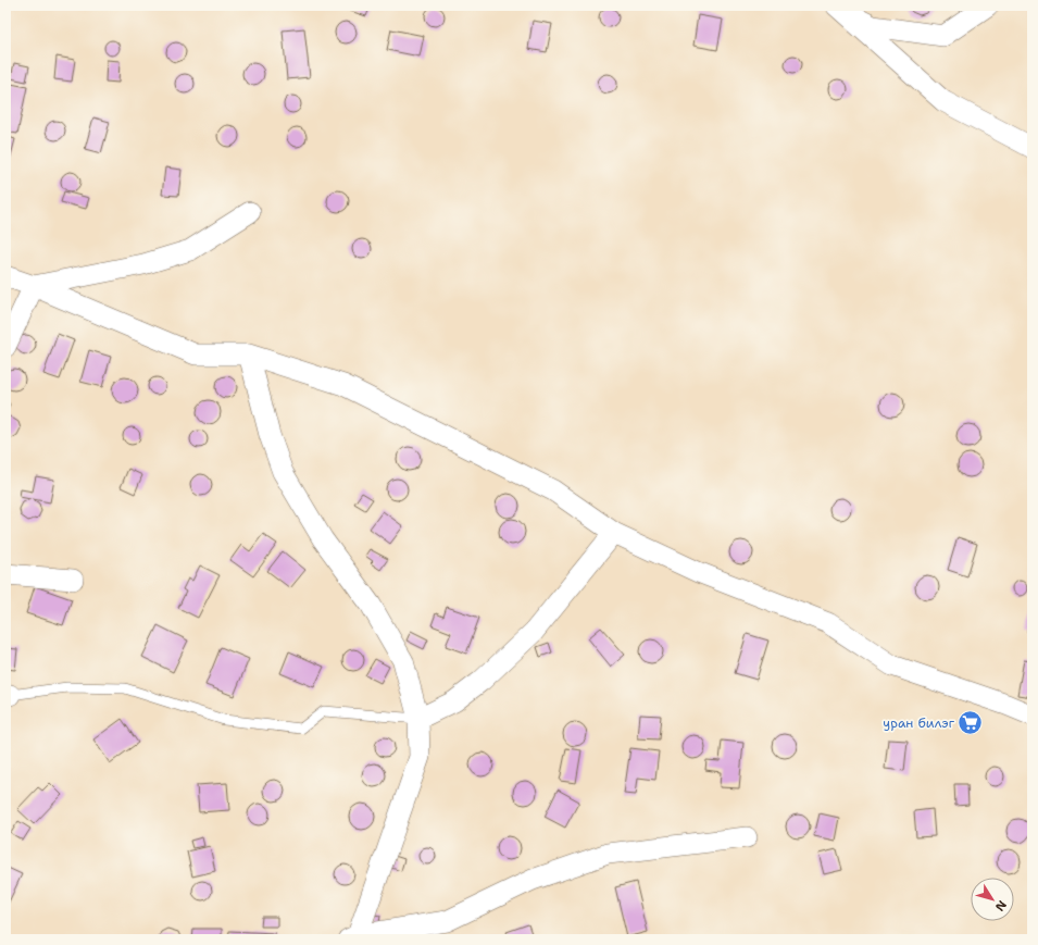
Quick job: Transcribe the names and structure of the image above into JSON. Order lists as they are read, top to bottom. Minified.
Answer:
{"places":{"supermarket":["уран билэг"]},"north":"bottom right"}
